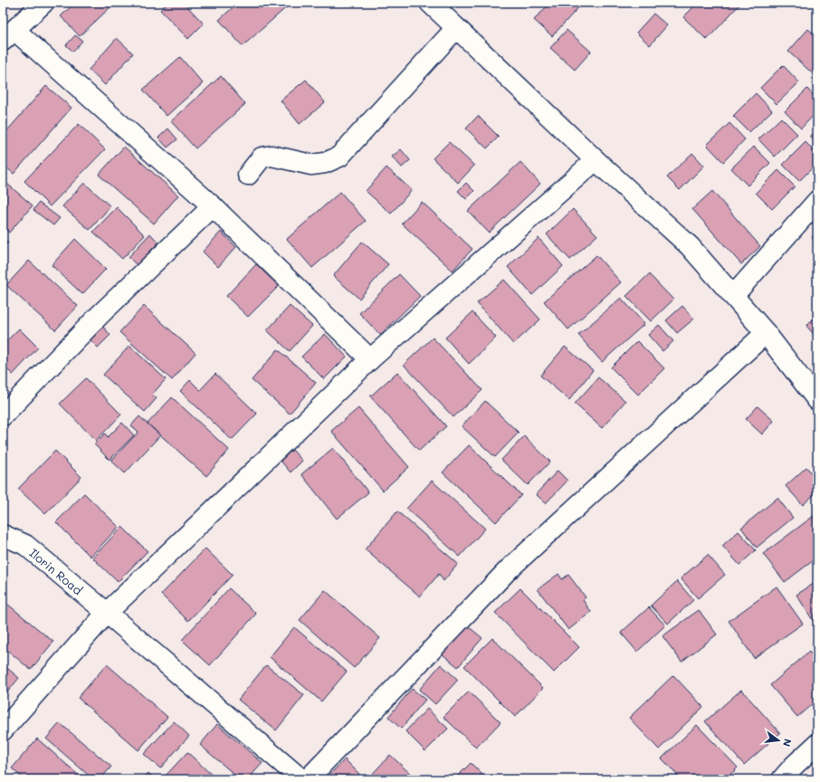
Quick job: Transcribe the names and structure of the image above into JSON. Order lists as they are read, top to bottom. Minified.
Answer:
{"streets":{"street":["Ilorin Road"]},"north":"right"}
